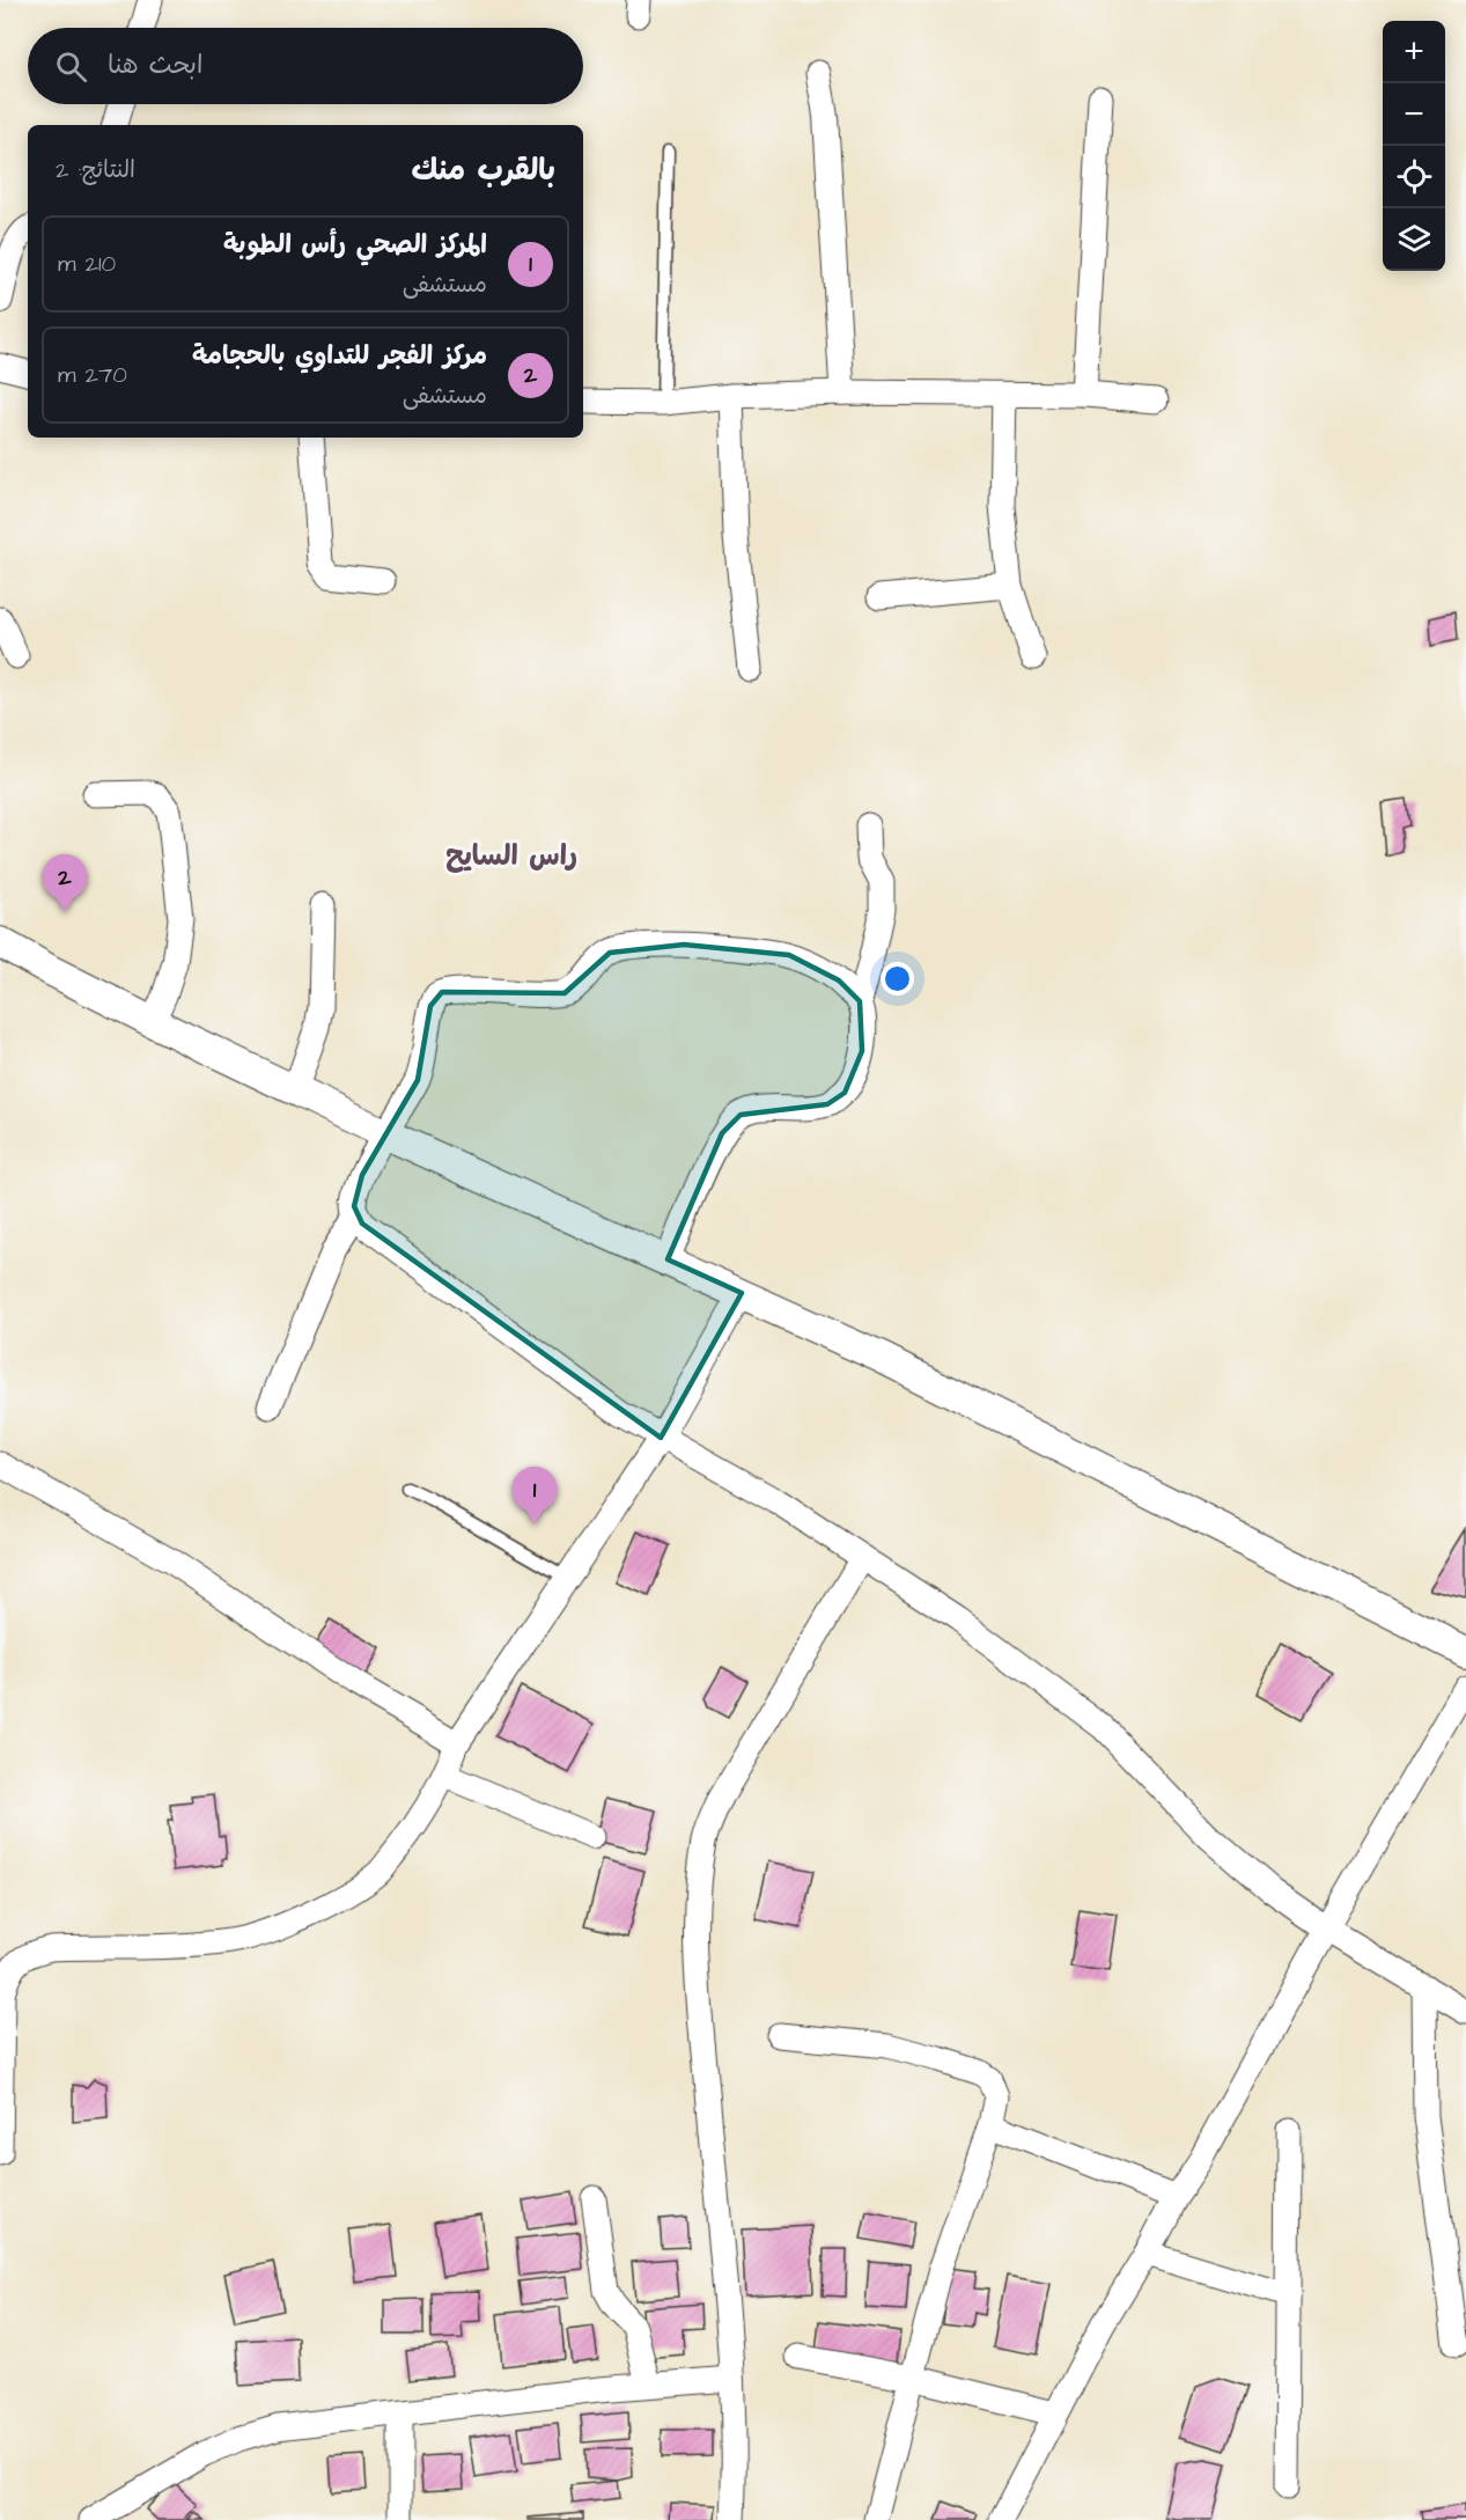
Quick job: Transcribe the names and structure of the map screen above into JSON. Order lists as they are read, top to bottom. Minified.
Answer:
{"districts":["راس السايح"],"page":{"map_buttons":["+","−"],"search":"ابحث هنا","heading":["بالقرب منك","النتائج: 2"],"list":[{"mark":"1","name":"المركز الصحي رأس الطوبة","note":"مستشفى","value":"210 m"},{"mark":"2","name":"مركز الفجر للتداوي بالحجامة","note":"مستشفى","value":"270 m"}],"pins":["2","1"]}}
